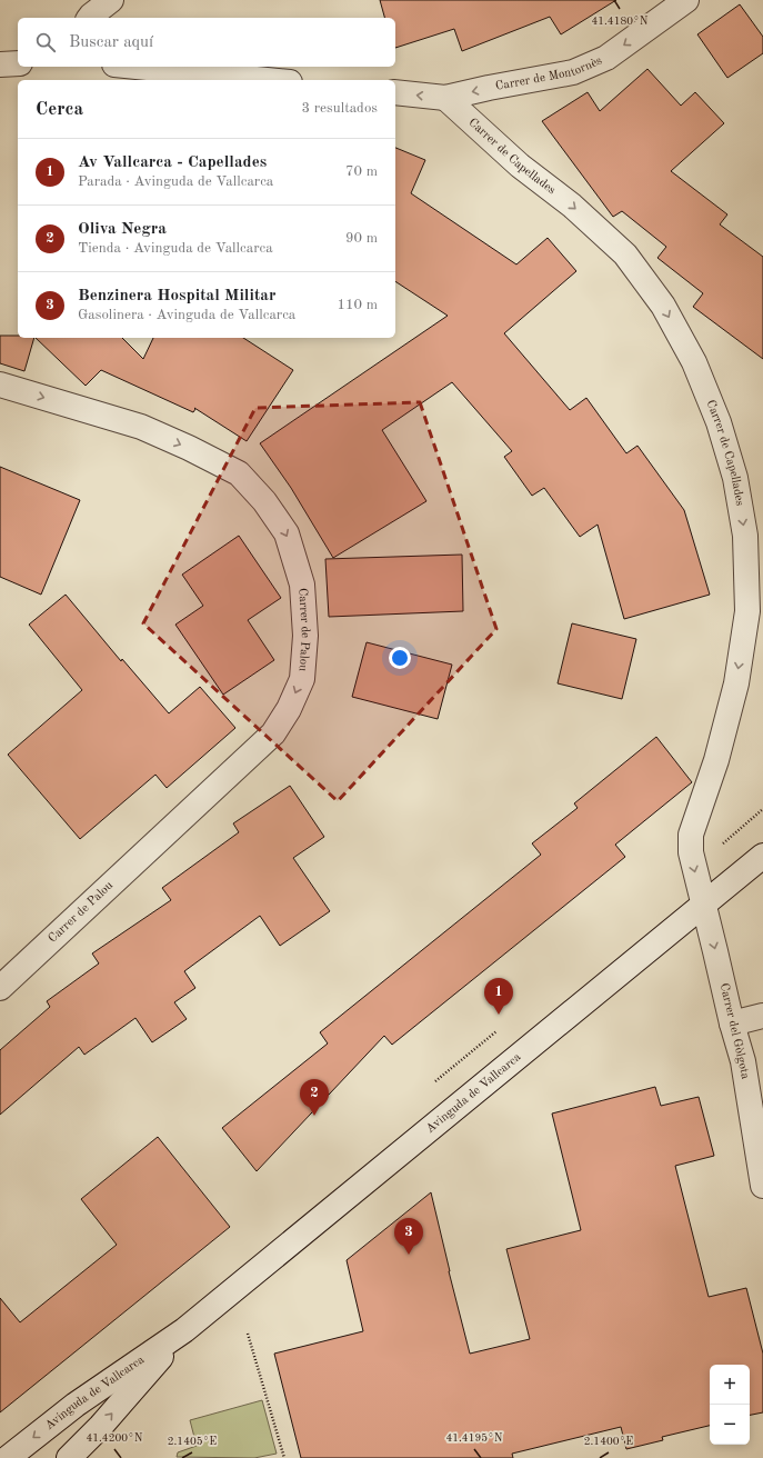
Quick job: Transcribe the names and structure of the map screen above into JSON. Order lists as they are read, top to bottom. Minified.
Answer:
{"streets":{"street":["Carrer de Montornès","Carrer de Capellades","Carrer de Palou","Carrer del Gòlgota","Avinguda de Vallcarca"]},"crossings":[["Carrer de Montornès","Carrer de Capellades"],["Carrer de Capellades","Carrer del Gòlgota"],["Carrer de Capellades","Avinguda de Vallcarca"],["Carrer del Gòlgota","Avinguda de Vallcarca"]],"one_way":["Carrer de Montornès","Carrer de Capellades","Carrer del Gòlgota"],"page":{"search":"Buscar aquí","heading":["Cerca","3 resultados"],"list":[{"mark":"1","name":"Av Vallcarca - Capellades","note":"Parada · Avinguda de Vallcarca","value":"70 m"},{"mark":"2","name":"Oliva Negra","note":"Tienda · Avinguda de Vallcarca","value":"90 m"},{"mark":"3","name":"Benzinera Hospital Militar","note":"Gasolinera · Avinguda de Vallcarca","value":"110 m"}],"pins":["1","2","3"],"map_buttons":["+","−"]},"coordinates":["41.4180°N","41.4200°N","41.4195°N","2.1405°E","2.1400°E"]}
